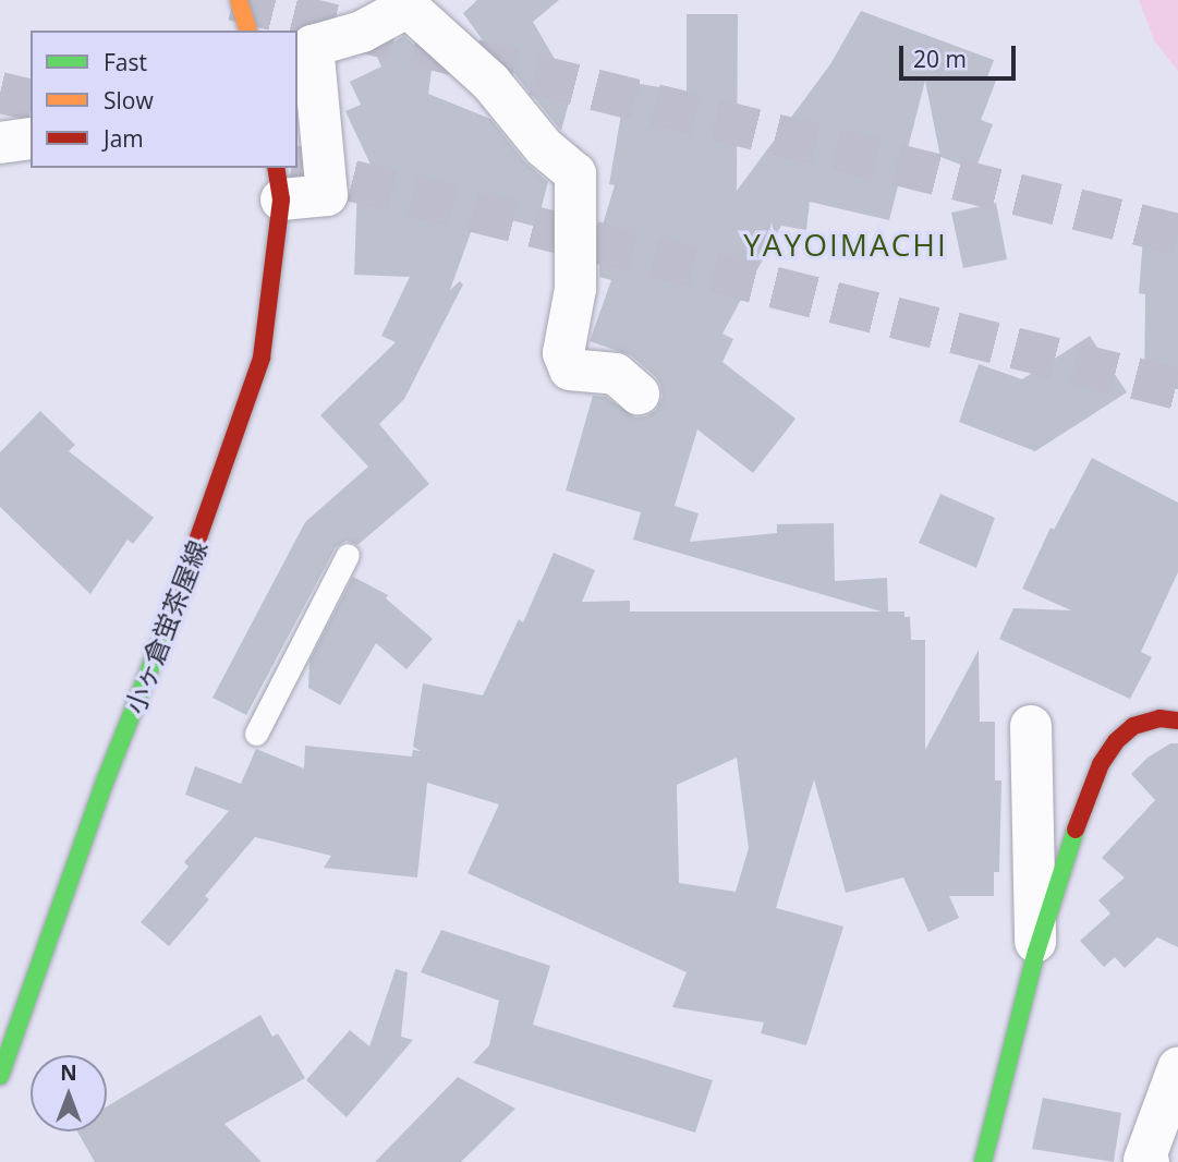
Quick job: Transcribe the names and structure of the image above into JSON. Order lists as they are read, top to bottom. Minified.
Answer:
{"streets":{"street":["小ヶ倉蛍茶屋線"]},"districts":["YAYOIMACHI"],"legend":["Fast","Slow","Jam"],"scale_bar":"20 m","north":"top"}
